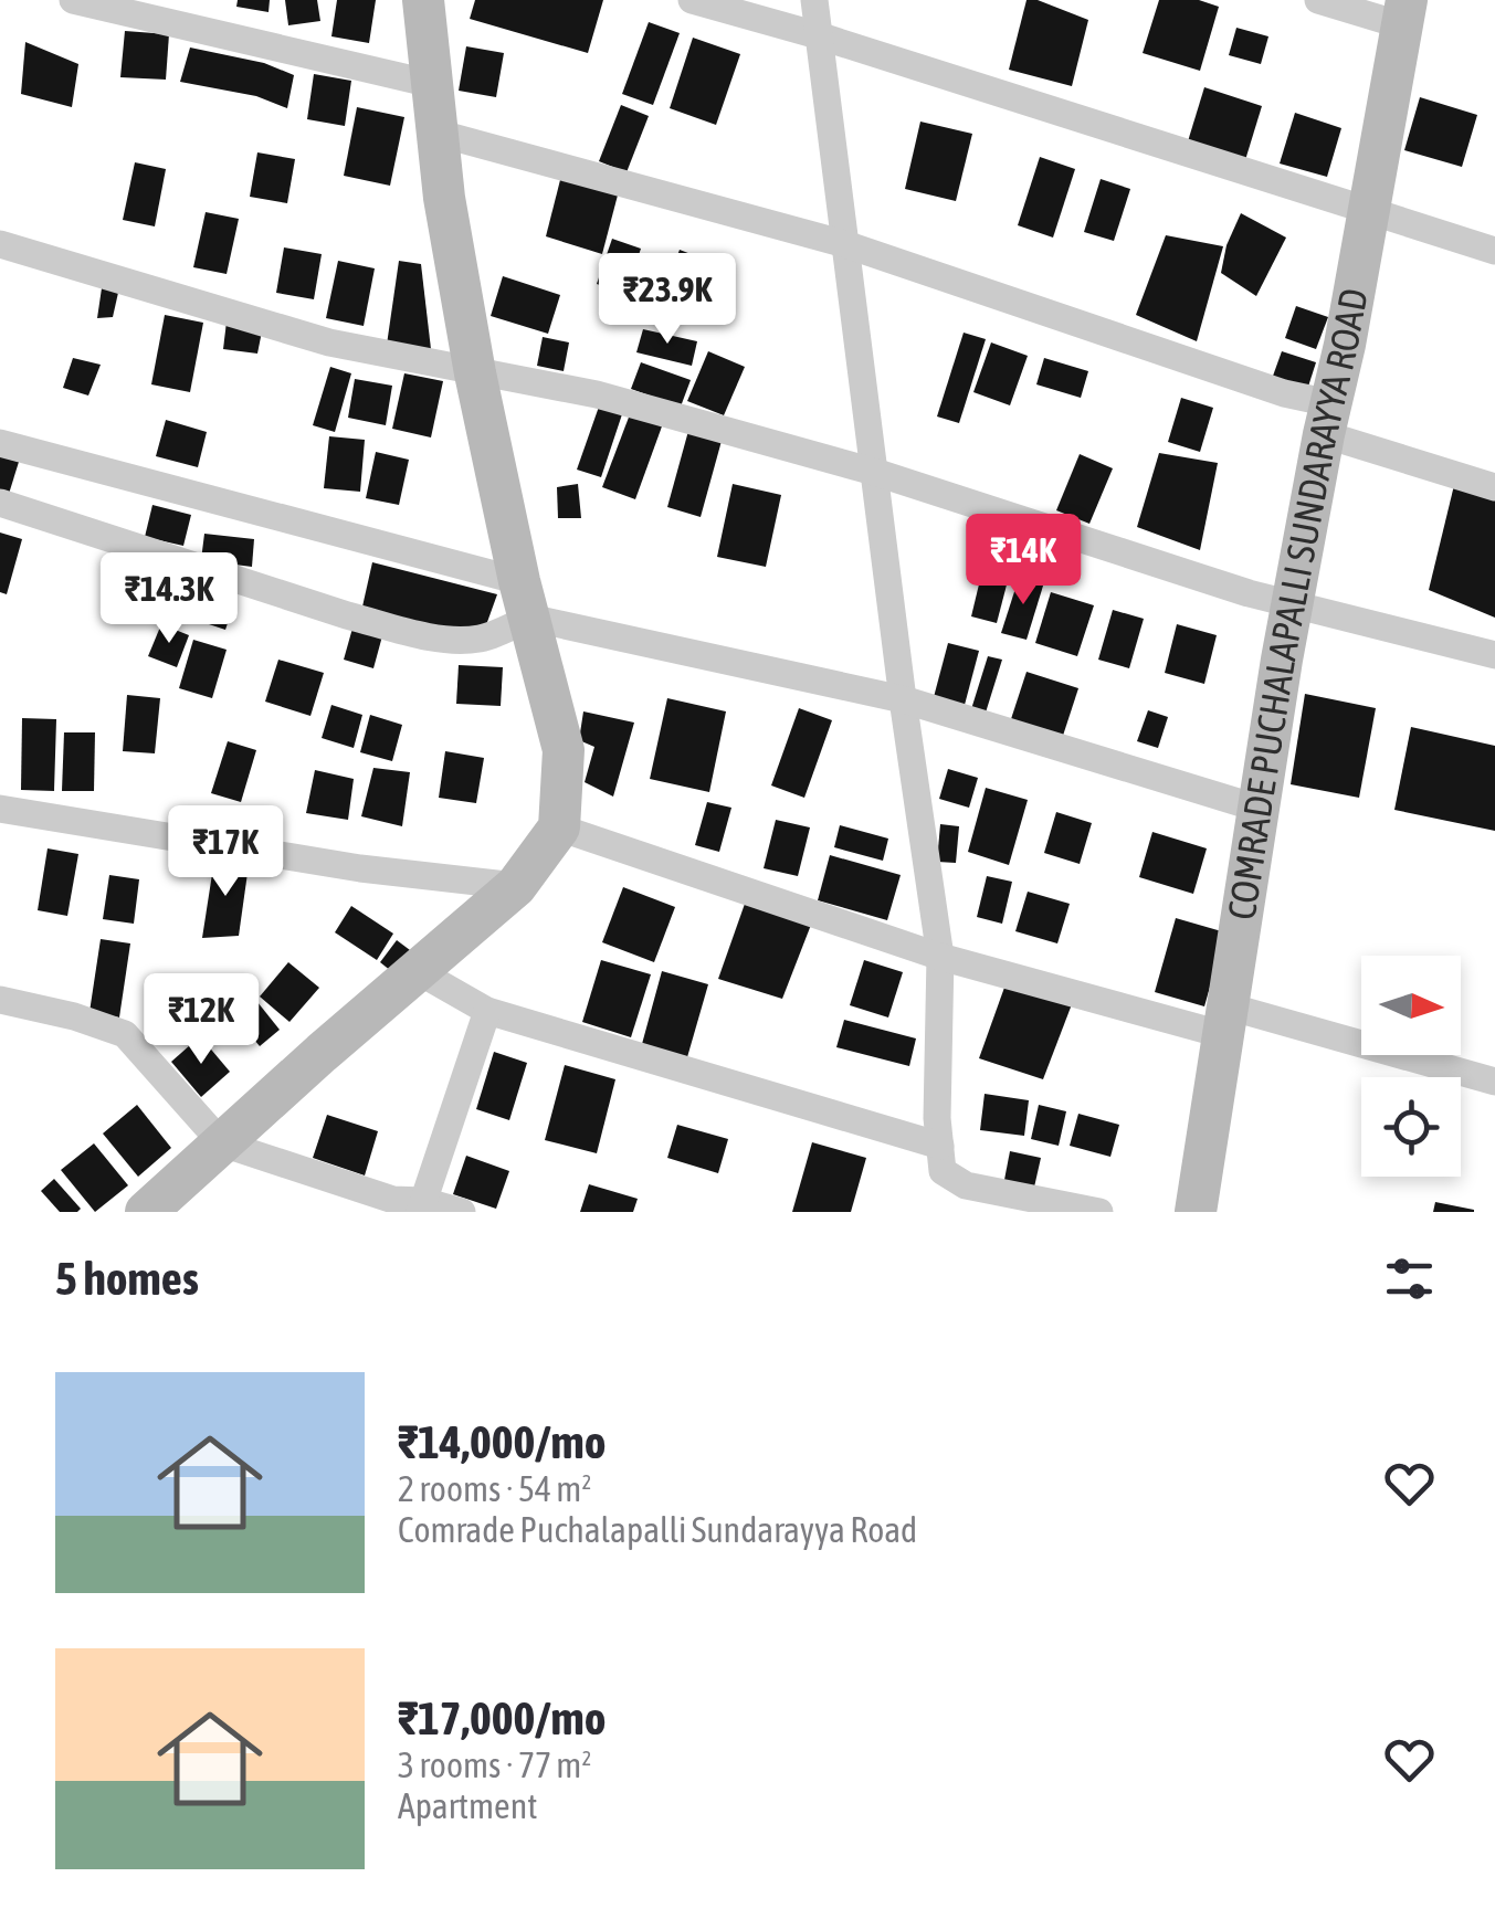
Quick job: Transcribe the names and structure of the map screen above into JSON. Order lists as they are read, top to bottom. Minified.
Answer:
{"streets":{"street":["COMRADE PUCHALAPALLI SUNDARAYYA ROAD"]},"north":"right","page":{"price":["₹23.9K","₹14K","₹14.3K","₹17K","₹12K"],"heading":"5 homes","list":[{"name":"₹14,000/mo","note":"2 rooms · 54 m² · Comrade Puchalapalli Sundarayya Road"},{"name":"₹17,000/mo","note":"3 rooms · 77 m² · Apartment"}]}}
